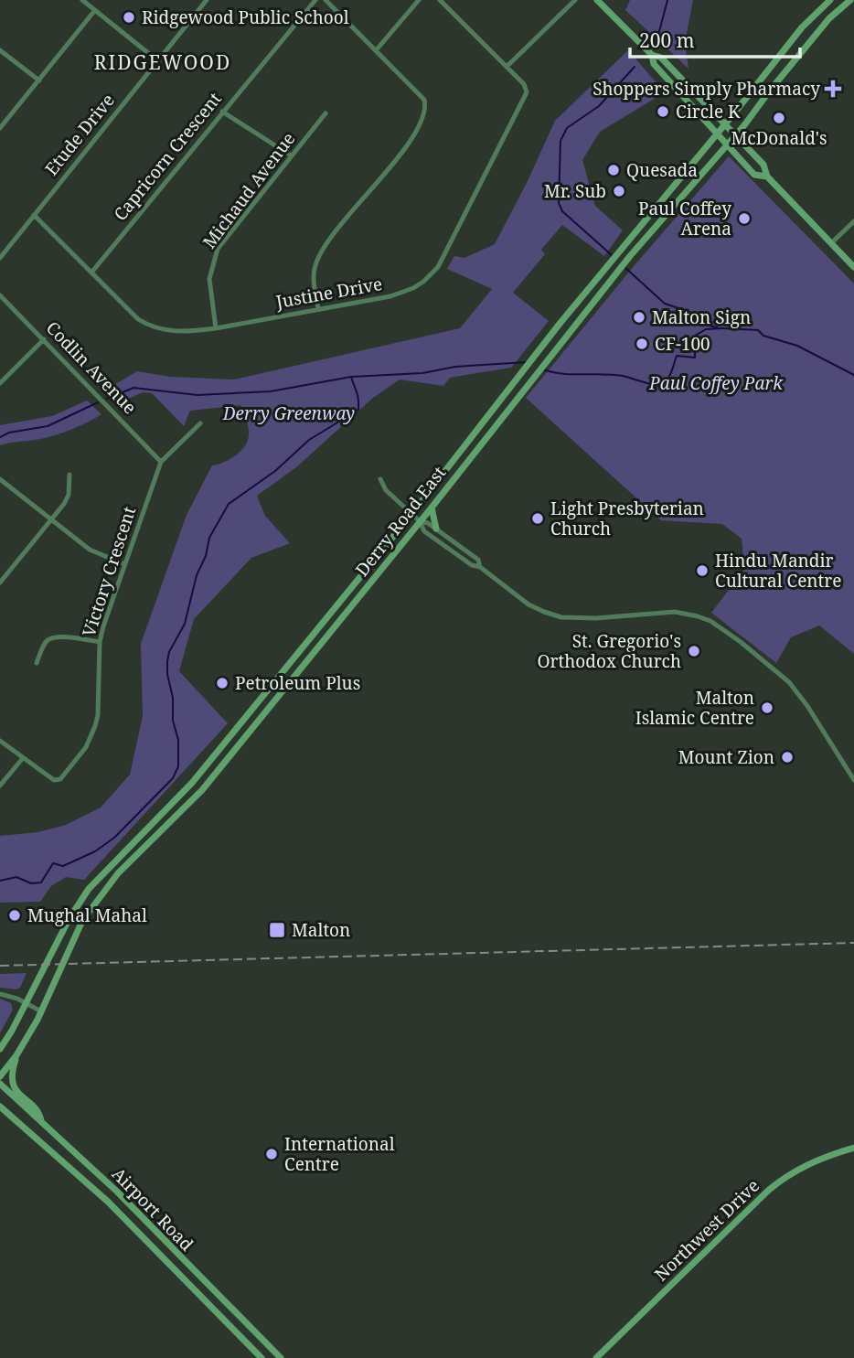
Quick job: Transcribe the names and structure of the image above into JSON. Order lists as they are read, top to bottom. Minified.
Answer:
{"streets":{"main road":["Derry Road East","Airport Road","Northwest Drive"],"street":["Etude Drive","Capricorn Crescent","Michaud Avenue","Justine Drive","Codlin Avenue","Victory Crescent"]},"crossings":[["Etude Drive","Justine Drive"],["Capricorn Crescent","Justine Drive"],["Michaud Avenue","Justine Drive"],["Codlin Avenue","Victory Crescent"]],"districts":["RIDGEWOOD"],"parks":["Paul Coffey Park","Derry Greenway"],"places":{"other":["Ridgewood Public School","Circle K","McDonald's","Quesada","Mr. Sub","Paul Coffey Arena","Malton Sign","CF-100","Light Presbyterian Church","Hindu Mandir Cultural Centre","St. Gregorio's Orthodox Church","Petroleum Plus","Malton Islamic Centre","Mount Zion","Mughal Mahal","International Centre"],"health":["Shoppers Simply Pharmacy"],"transit":["Malton"]},"scale_bar":"200 m"}
